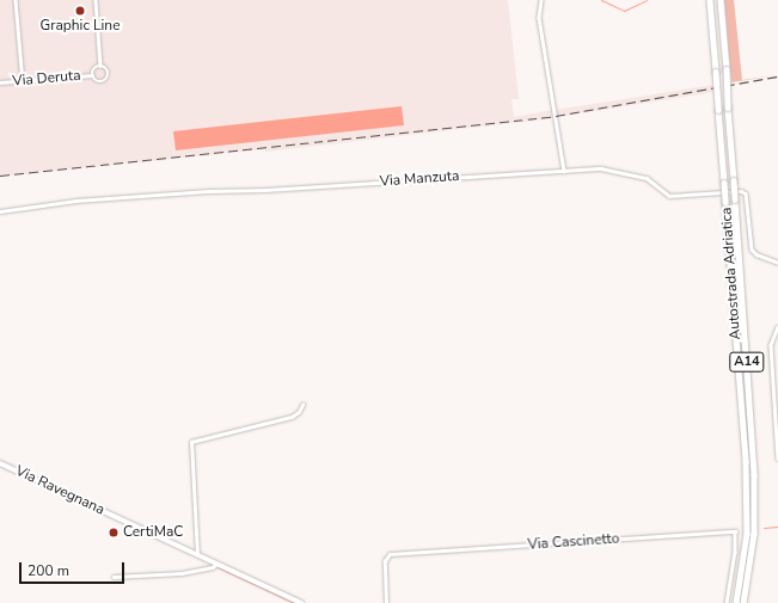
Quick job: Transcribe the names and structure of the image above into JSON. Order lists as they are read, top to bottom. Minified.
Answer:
{"streets":{"highway":["Autostrada Adriatica","A14"],"main road":["Via Ravegnana"],"street":["Via Deruta","Via Manzuta","Via Cascinetto"]},"places":["Graphic Line","CertiMaC"],"scale_bar":"200 m"}
